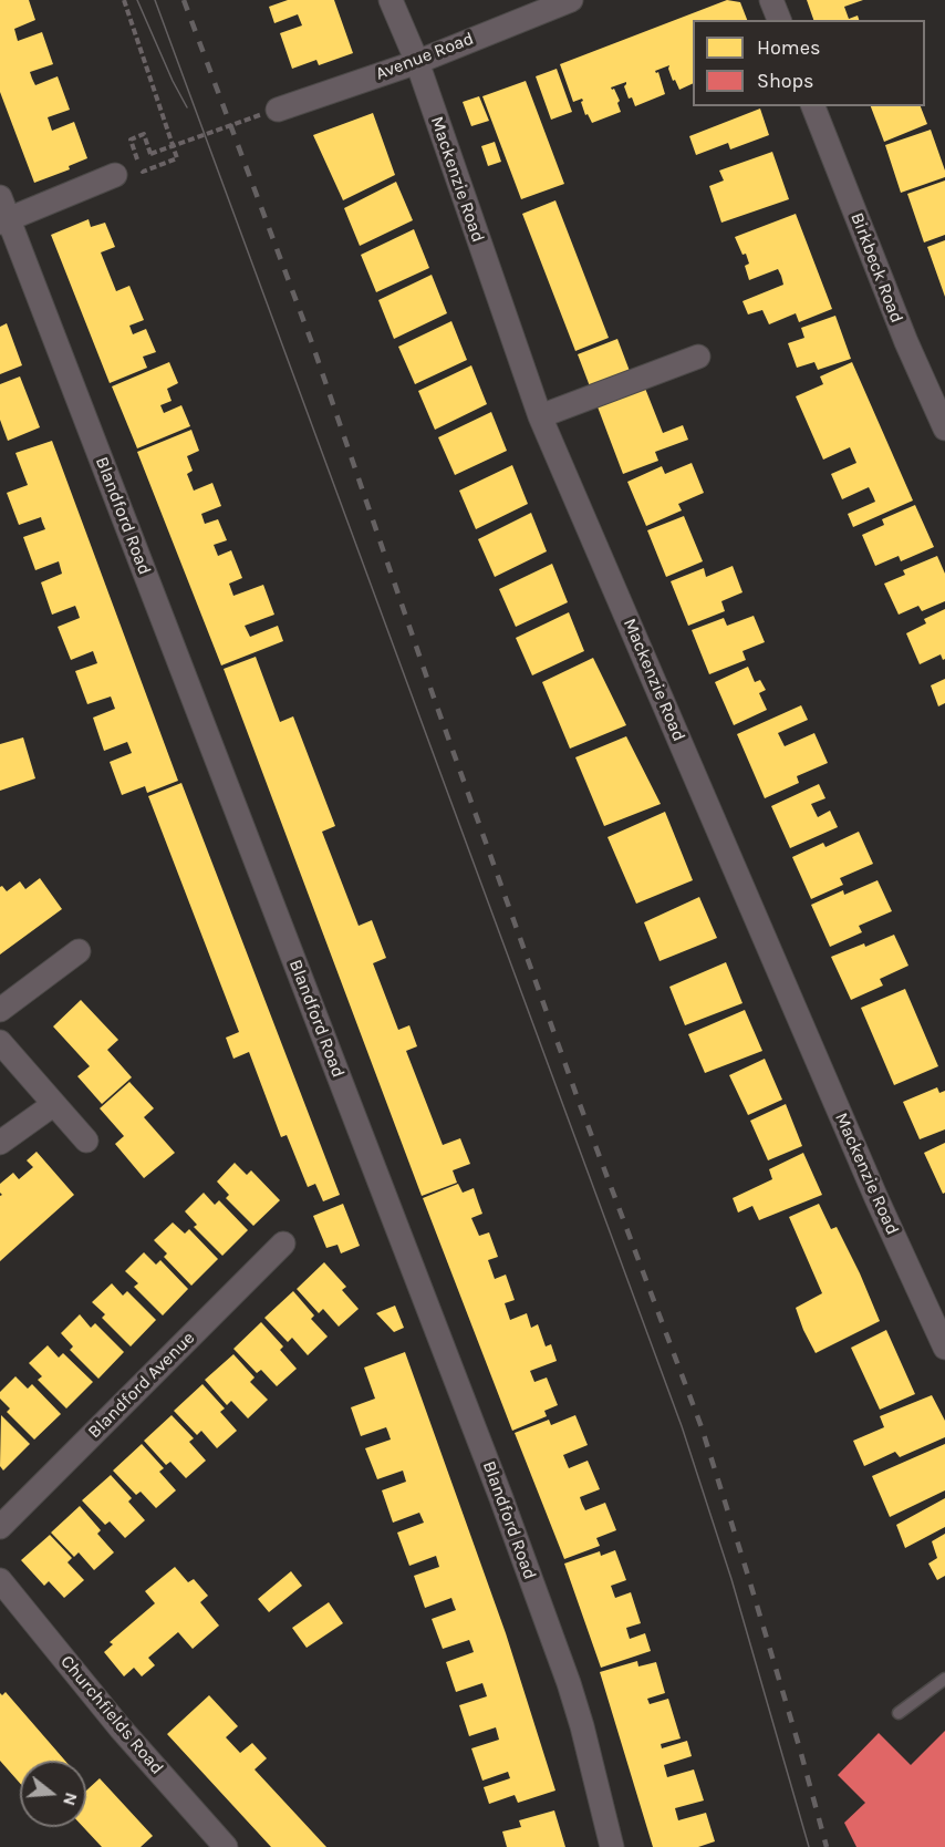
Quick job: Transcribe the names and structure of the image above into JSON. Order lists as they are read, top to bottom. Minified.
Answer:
{"streets":{"street":["Avenue Road","Mackenzie Road","Birkbeck Road","Blandford Road","Blandford Avenue","Churchfields Road"]},"crossings":[["Avenue Road","Mackenzie Road"]],"legend":["Homes","Shops"],"north":"right"}
